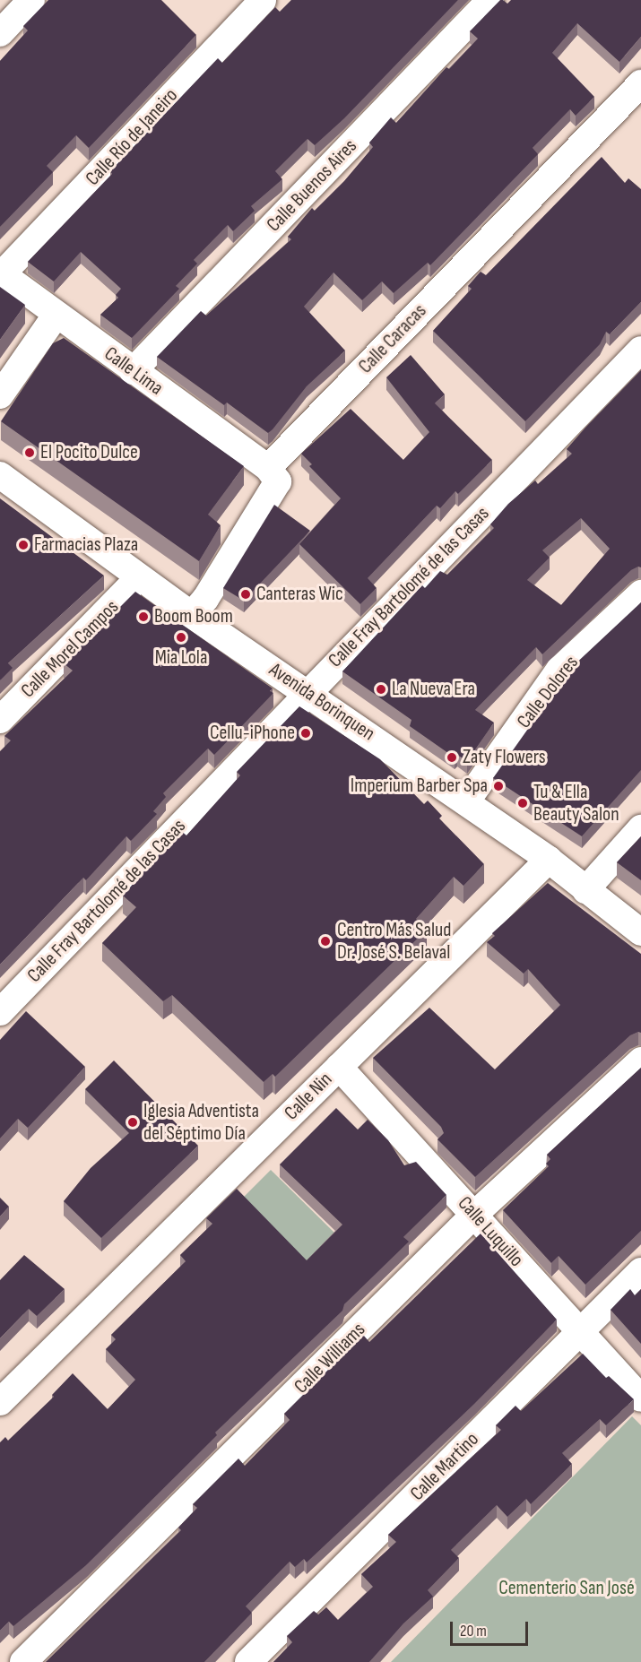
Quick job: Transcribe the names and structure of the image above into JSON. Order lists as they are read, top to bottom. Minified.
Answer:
{"streets":{"street":["Calle Río de Janeiro","Calle Buenos Aires","Calle Caracas","Calle Lima","Calle Fray Bartolomé de las Casas","Calle Morel Campos","Calle Dolores","Avenida Borinquen","Calle Nin","Calle Luquillo","Calle Williams","Calle Martino"]},"crossings":[["Calle Río de Janeiro","Calle Lima"],["Calle Buenos Aires","Calle Lima"],["Calle Caracas","Calle Lima"],["Calle Fray Bartolomé de las Casas","Avenida Borinquen"],["Calle Morel Campos","Avenida Borinquen"],["Calle Dolores","Avenida Borinquen"],["Avenida Borinquen","Calle Nin"],["Calle Nin","Calle Luquillo"],["Calle Luquillo","Calle Williams"],["Calle Luquillo","Calle Martino"]],"parks":["Cementerio San José"],"places":["El Pocito Dulce","Farmacias Plaza","Canteras Wic","Boom Boom","Mia Lola","La Nueva Era","Cellu-iPhone","Zaty Flowers","Imperium Barber Spa","Tu & Ella Beauty Salon","Centro Más Salud Dr. José S. Belaval","Iglesia Adventista del Séptimo Día"],"scale_bar":"20 m"}
